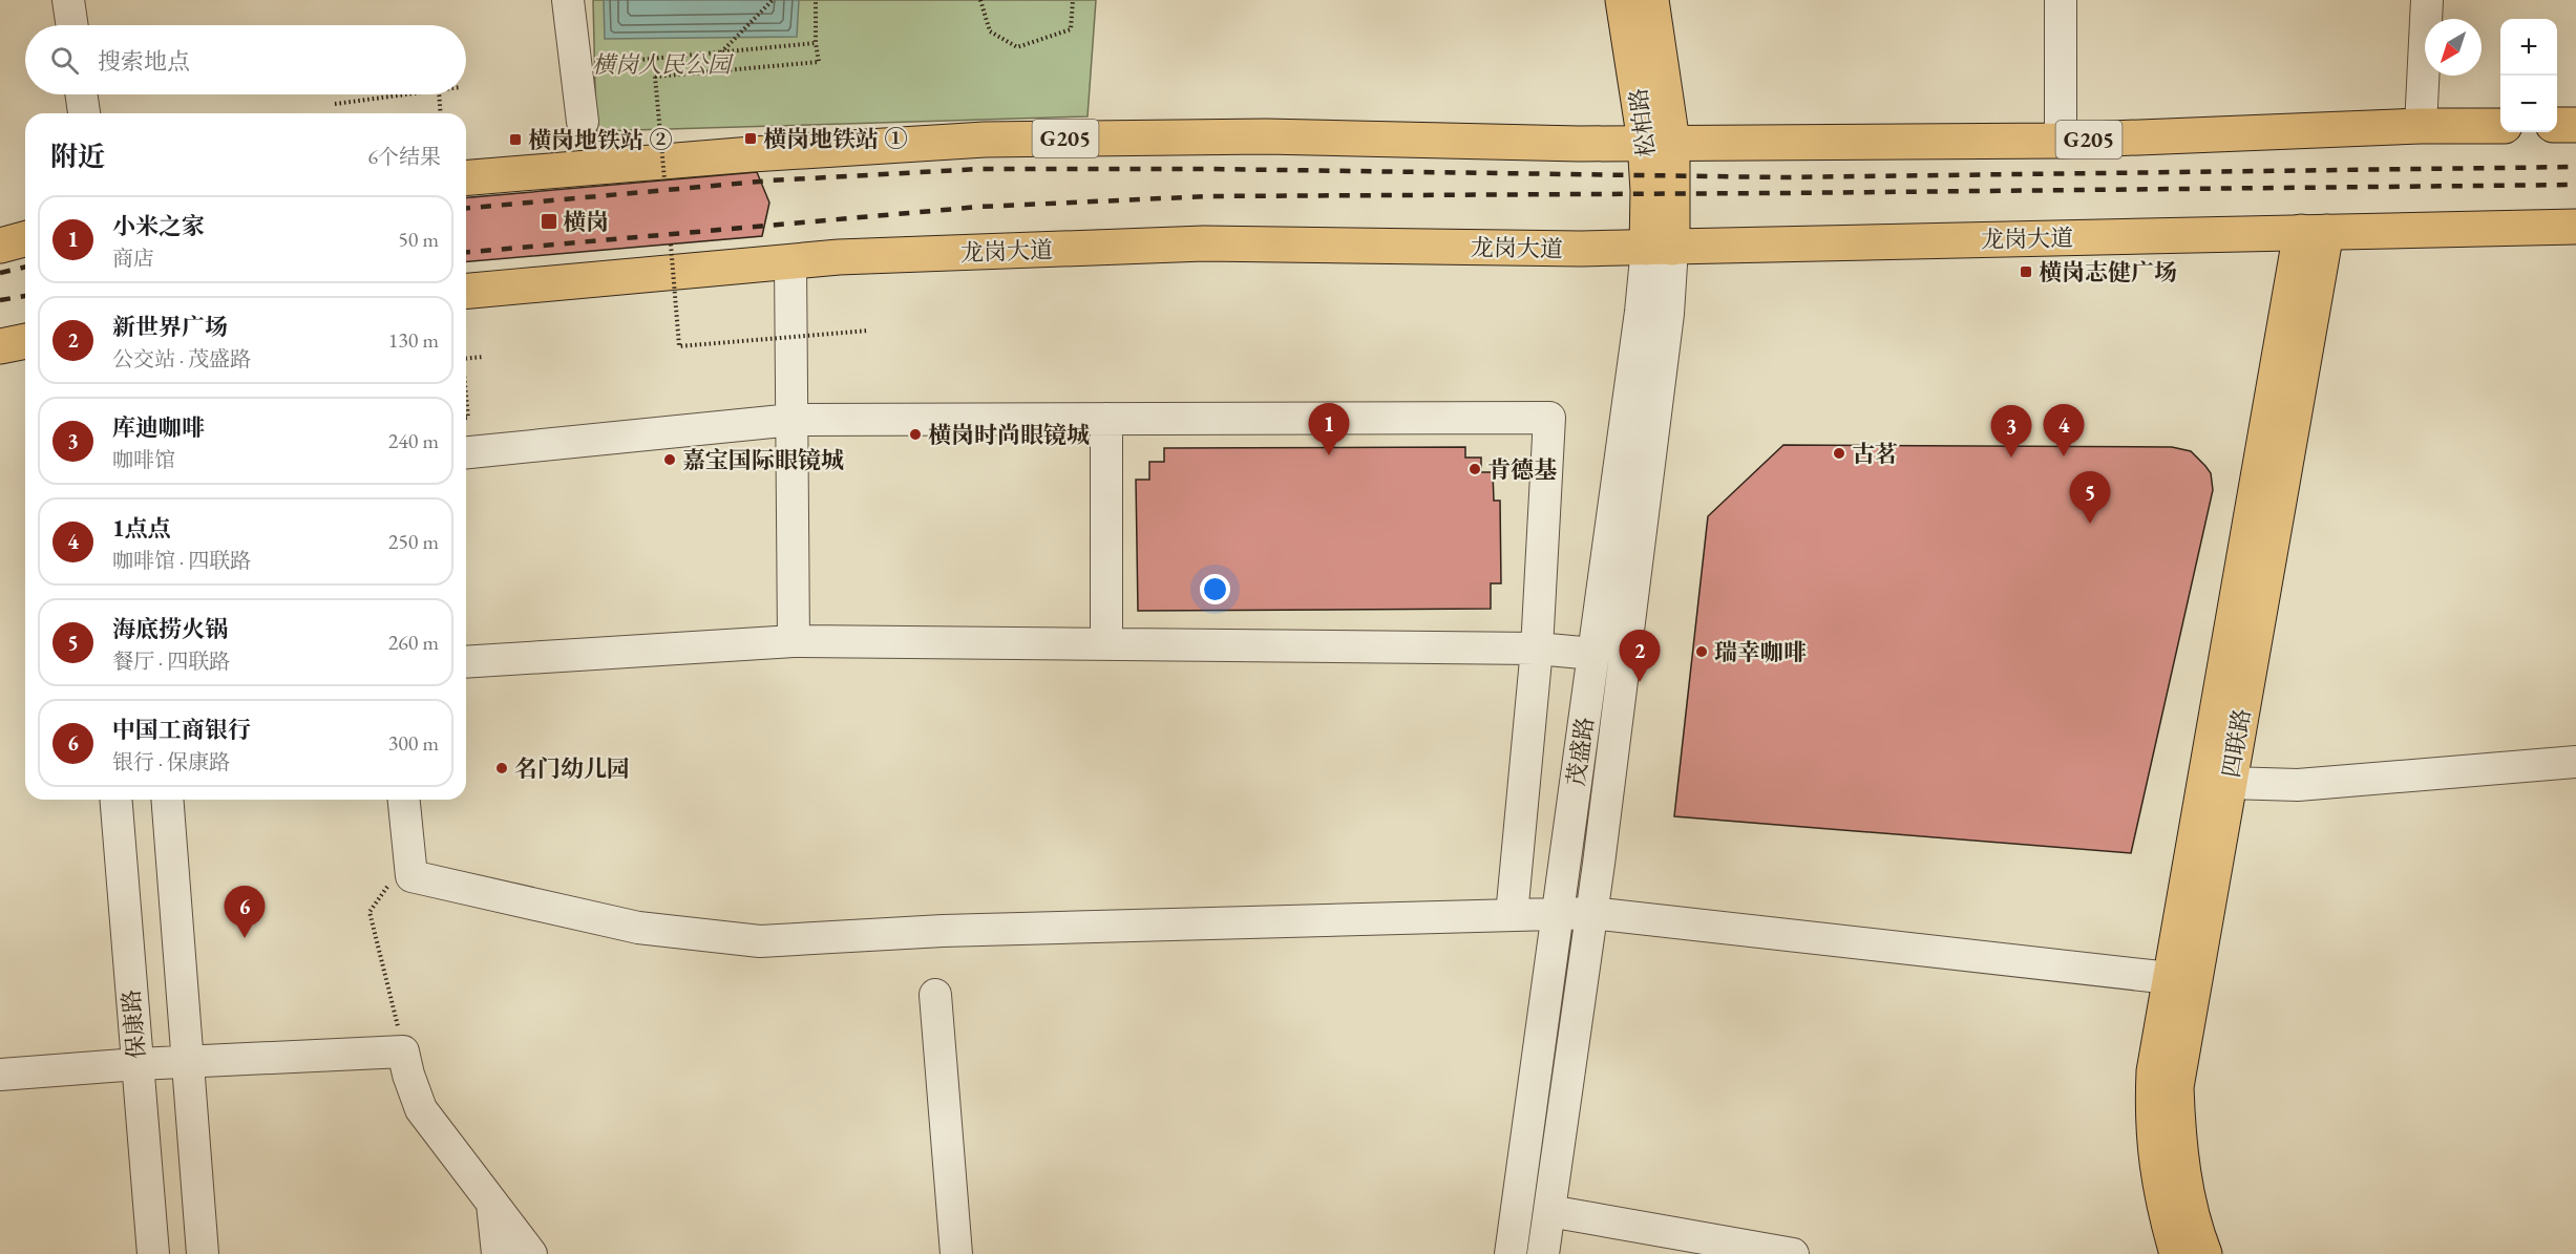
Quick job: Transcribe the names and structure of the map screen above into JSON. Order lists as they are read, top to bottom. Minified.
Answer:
{"streets":{"main road":["松柏路","G205","龙岗大道","四联路"],"street":["茂盛路","保康路"]},"crossings":[["松柏路","G205"],["松柏路","龙岗大道"],["松柏路","茂盛路"],["龙岗大道","四联路"],["龙岗大道","茂盛路"]],"parks":["横岗人民公园"],"places":{"transit":["横岗地铁站 ①","横岗地铁站 ②","横岗","横岗志健广场"],"other":["横岗时尚眼镜城","古茗","嘉宝国际眼镜城","肯德基","瑞幸咖啡","名门幼儿园"]},"north":"bottom left","page":{"map_buttons":["+","−"],"search":"搜索地点","heading":["附近","6个结果"],"list":[{"mark":"1","name":"小米之家","note":"商店","value":"50 m"},{"mark":"2","name":"新世界广场","note":"公交站 · 茂盛路","value":"130 m"},{"mark":"3","name":"库迪咖啡","note":"咖啡馆","value":"240 m"},{"mark":"4","name":"1点点","note":"咖啡馆 · 四联路","value":"250 m"},{"mark":"5","name":"海底捞火锅","note":"餐厅 · 四联路","value":"260 m"},{"mark":"6","name":"中国工商银行","note":"银行 · 保康路","value":"300 m"}],"pins":["1","4","3","5","2","6"]}}
